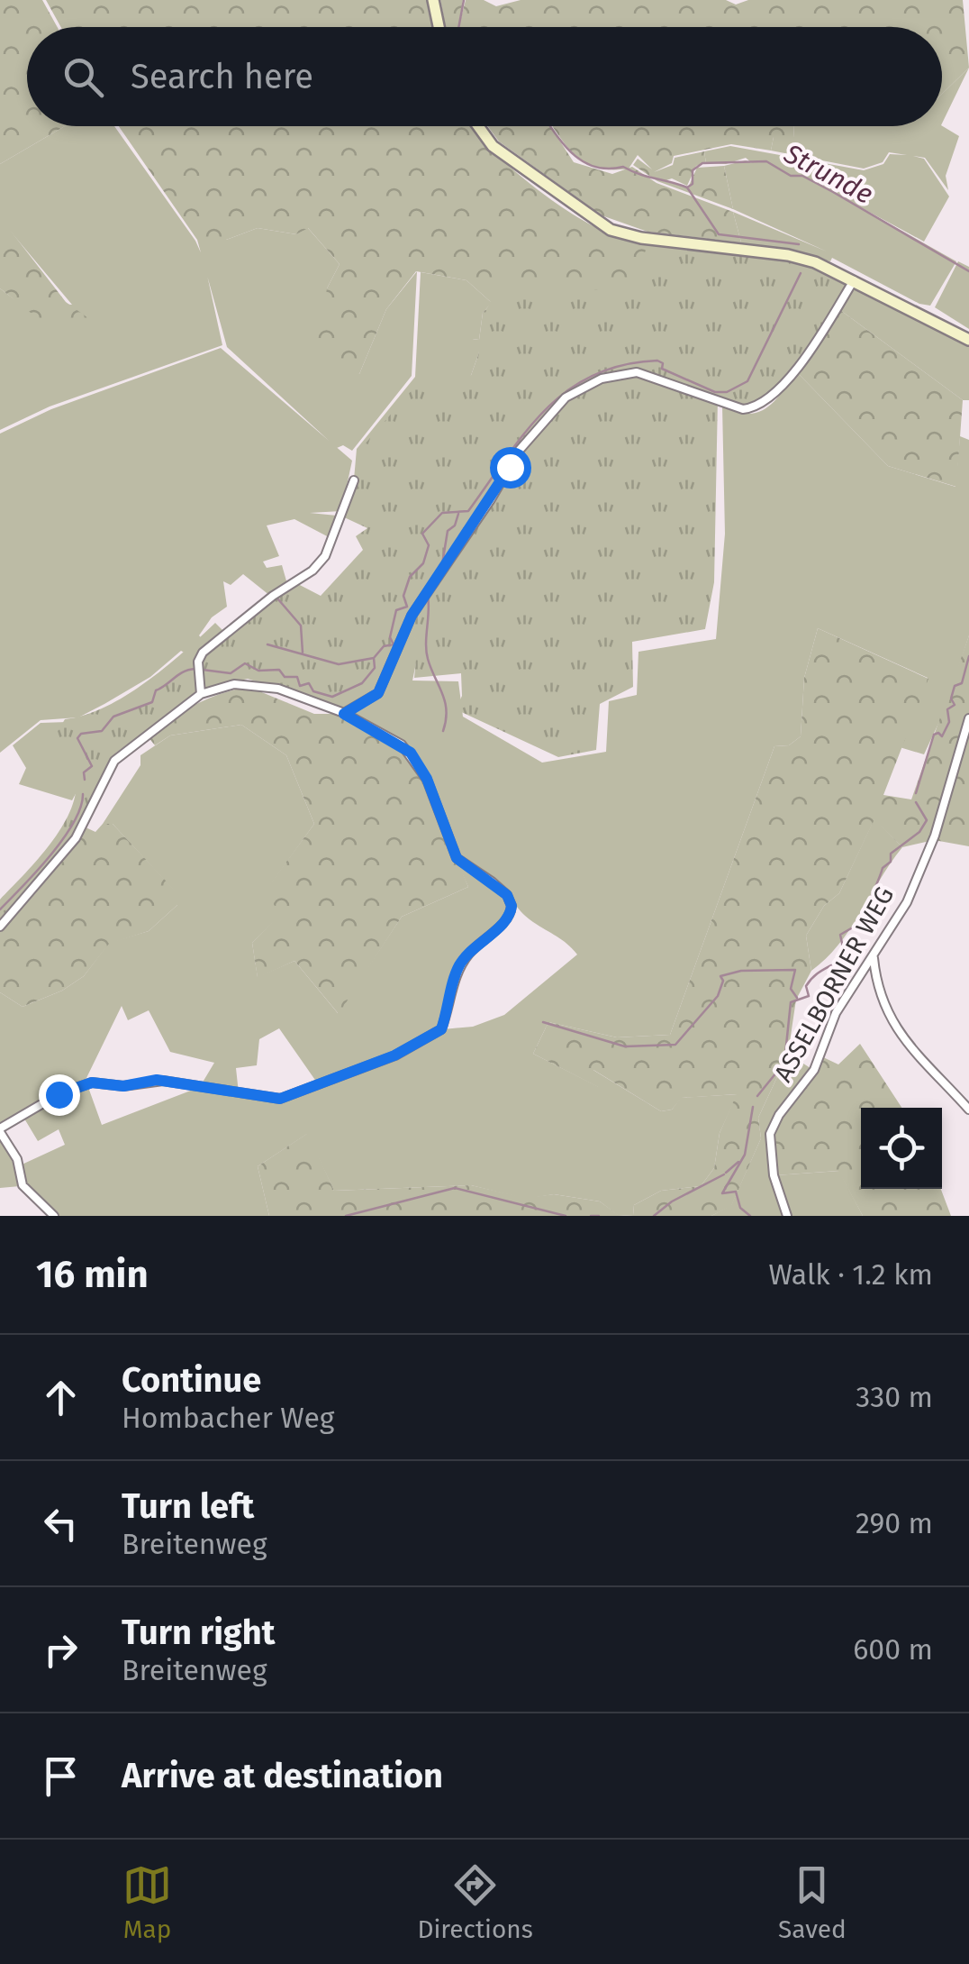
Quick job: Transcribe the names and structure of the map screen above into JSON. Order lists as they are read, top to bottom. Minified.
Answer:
{"streets":{"street":["ASSELBORNER WEG"]},"water":["Strunde"],"page":{"search":"Search here","heading":["16 min","Walk · 1.2 km"],"list":[["Continue","Hombacher Weg","330 m"],["Turn left","Breitenweg","290 m"],["Turn right","Breitenweg","600 m"],"Arrive at destination"],"nav":["Map","Directions","Saved"]}}
